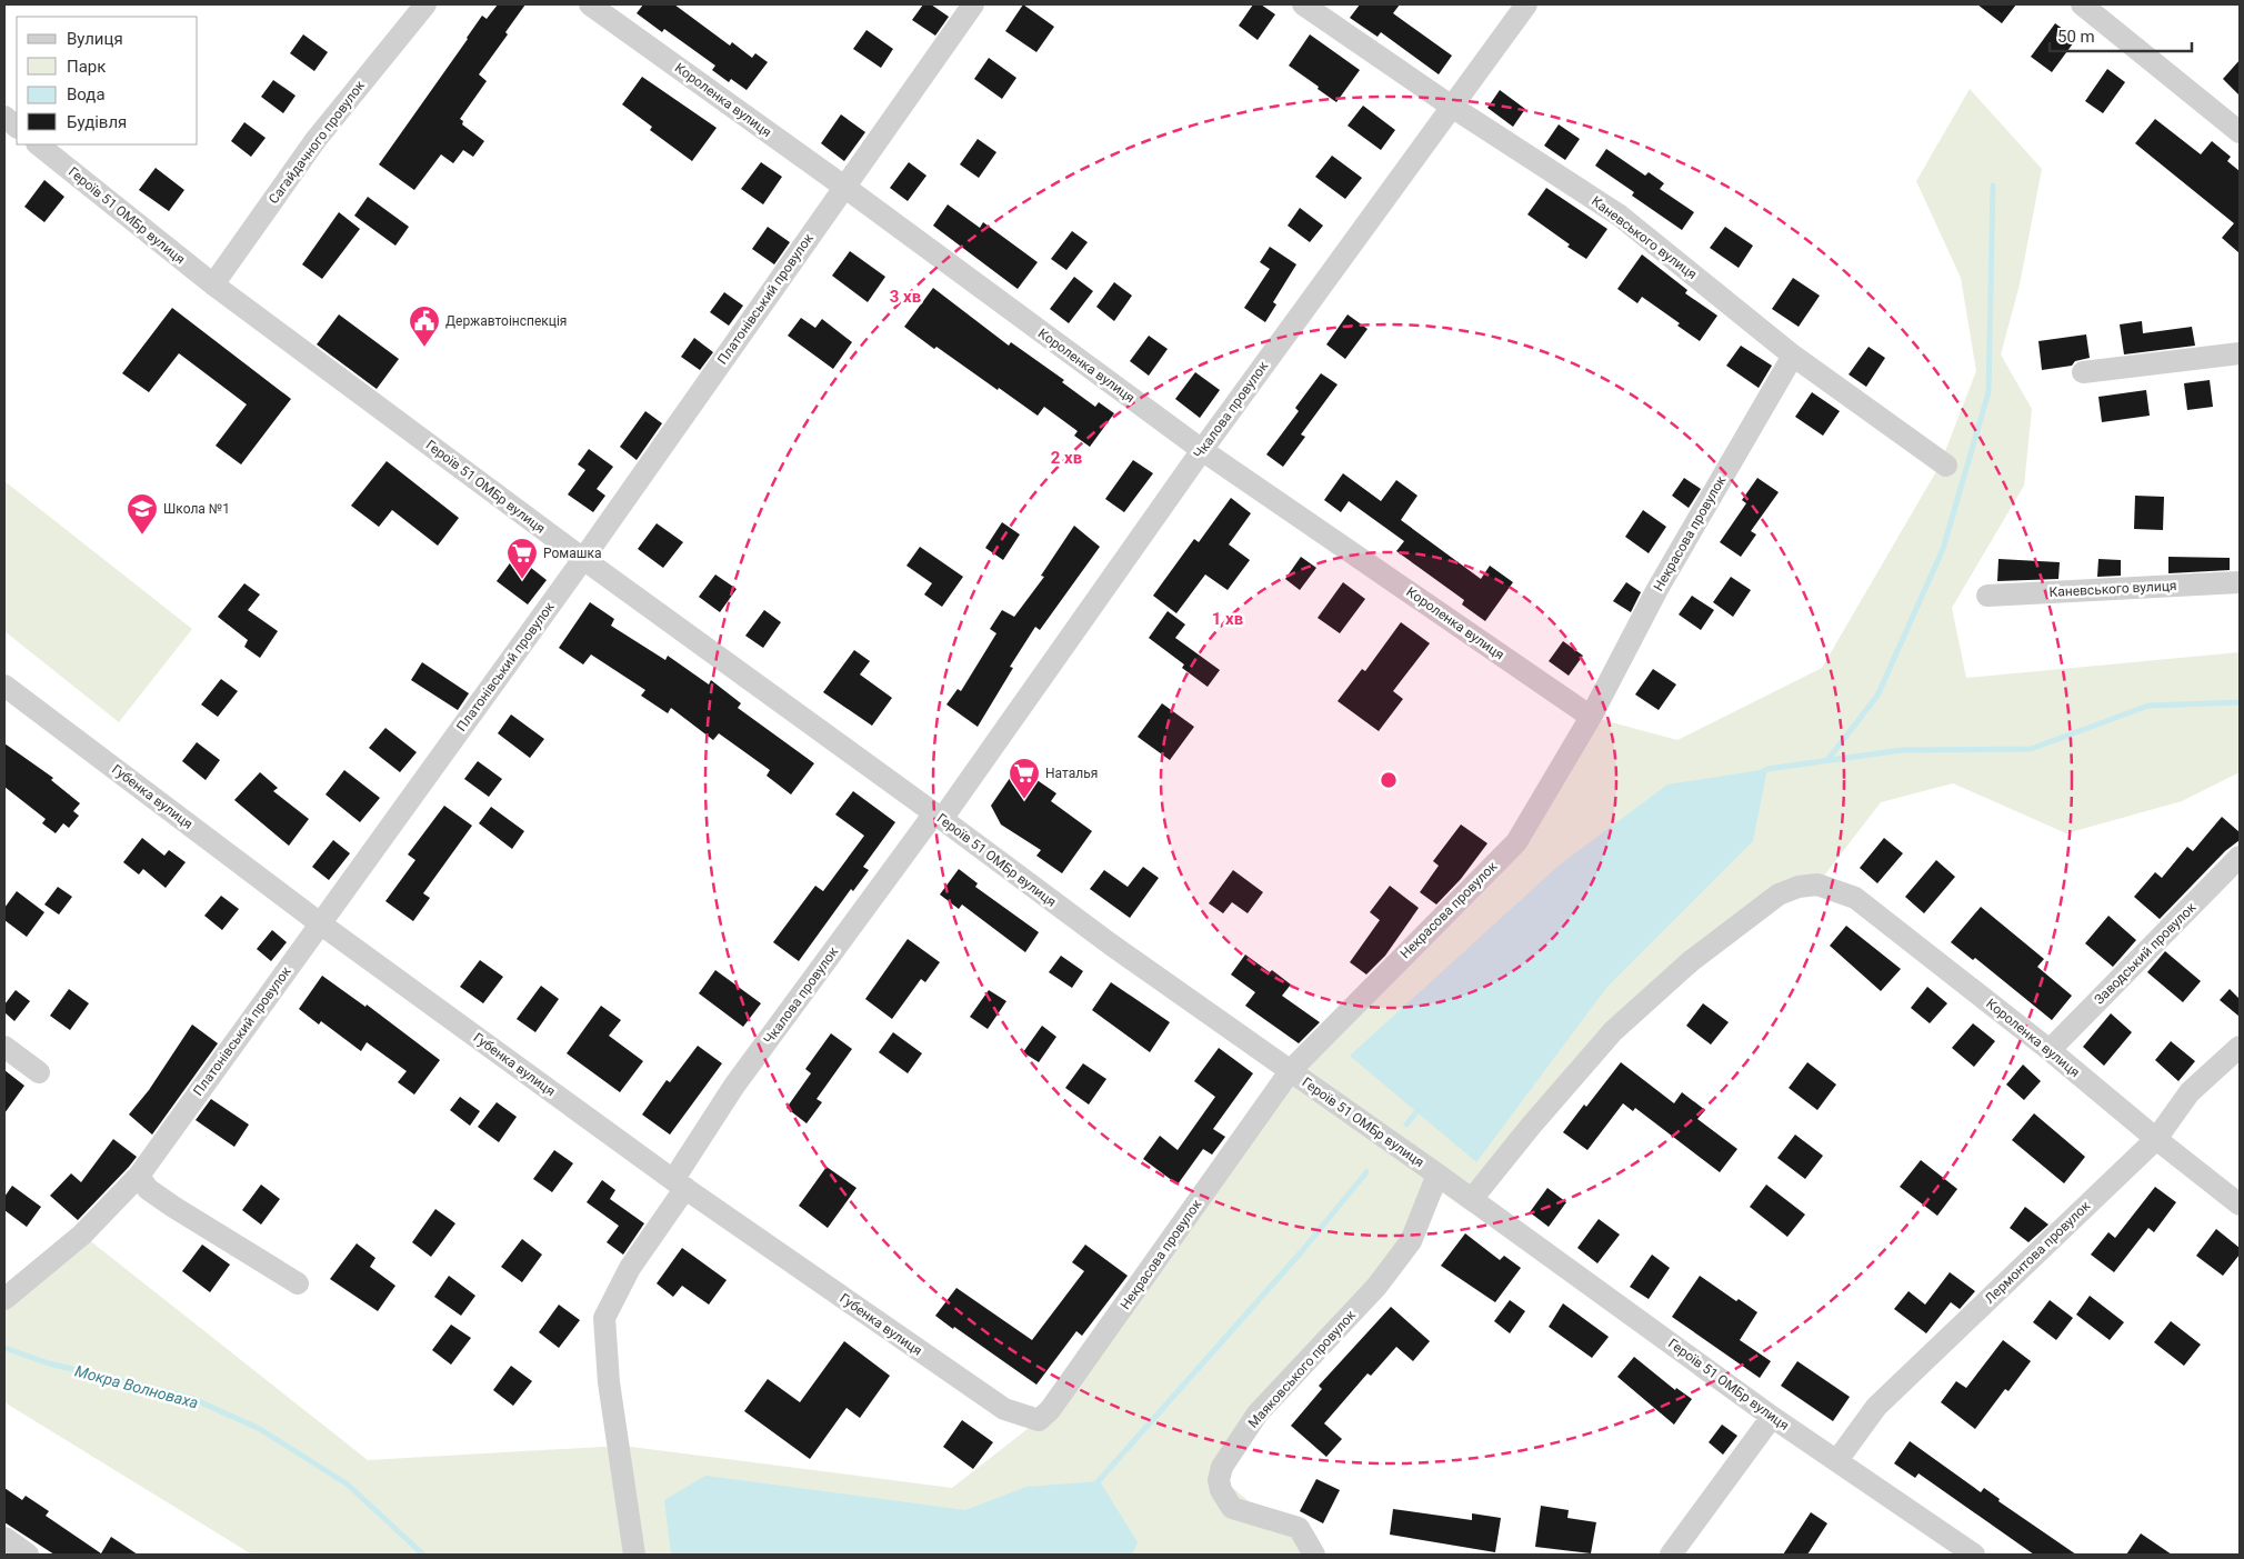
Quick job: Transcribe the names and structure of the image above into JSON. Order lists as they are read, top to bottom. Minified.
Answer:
{"streets":{"street":["Короленка вулиця","Сагайдачного провулок","Героїв 51 ОМБр вулиця","Каневського вулиця","Платонівський провулок","Чкалова провулок","Некрасова провулок","Губенка вулиця","Заводський провулок","Лермонтова провулок","Маяковського провулок"]},"crossings":[["Короленка вулиця","Героїв 51 ОМБр вулиця"],["Короленка вулиця","Платонівський провулок"],["Короленка вулиця","Чкалова провулок"],["Короленка вулиця","Некрасова провулок"],["Короленка вулиця","Заводський провулок"],["Короленка вулиця","Лермонтова провулок"],["Сагайдачного провулок","Героїв 51 ОМБр вулиця"],["Героїв 51 ОМБр вулиця","Платонівський провулок"],["Героїв 51 ОМБр вулиця","Чкалова провулок"],["Героїв 51 ОМБр вулиця","Некрасова провулок"],["Героїв 51 ОМБр вулиця","Лермонтова провулок"],["Героїв 51 ОМБр вулиця","Маяковського провулок"],["Каневського вулиця","Чкалова провулок"],["Каневського вулиця","Некрасова провулок"],["Платонівський провулок","Губенка вулиця"],["Чкалова провулок","Губенка вулиця"],["Некрасова провулок","Губенка вулиця"]],"water":["Мокра Волноваха"],"places":{"public building":["Державтоінспекція"],"school or university":["Школа №1"],"supermarket":["Ромашка","Наталья"]},"legend":["Вулиця","Парк","Вода","Будівля"],"scale_bar":"50 m","rings":["3 хв","2 хв","1 хв"]}
